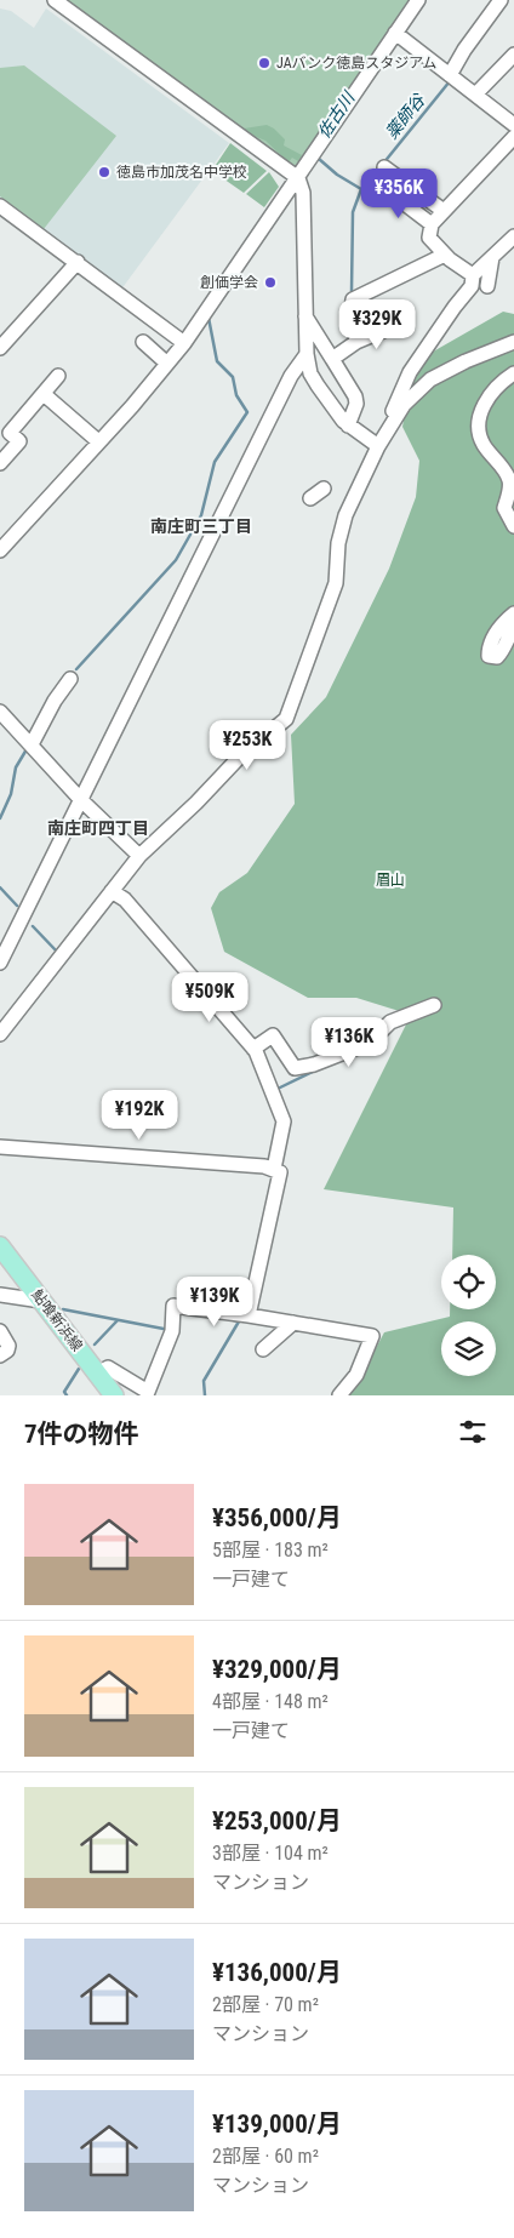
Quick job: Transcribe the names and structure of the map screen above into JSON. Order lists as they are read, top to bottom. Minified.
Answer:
{"streets":{"main road":["鮎喰新浜線"]},"districts":["南庄町三丁目","南庄町四丁目"],"water":["佐古川","薬師谷"],"parks":["眉山"],"places":["JAバンク徳島スタジアム","徳島市加茂名中学校","創価学会"],"page":{"price":["¥356K","¥329K","¥253K","¥509K","¥136K","¥192K","¥139K"],"heading":"7件の物件","list":[{"name":"¥356,000/月","note":"5部屋 · 183 m² · 一戸建て"},{"name":"¥329,000/月","note":"4部屋 · 148 m² · 一戸建て"},{"name":"¥253,000/月","note":"3部屋 · 104 m² · マンション"},{"name":"¥136,000/月","note":"2部屋 · 70 m² · マンション"},{"name":"¥139,000/月","note":"2部屋 · 60 m² · マンション"}]}}
